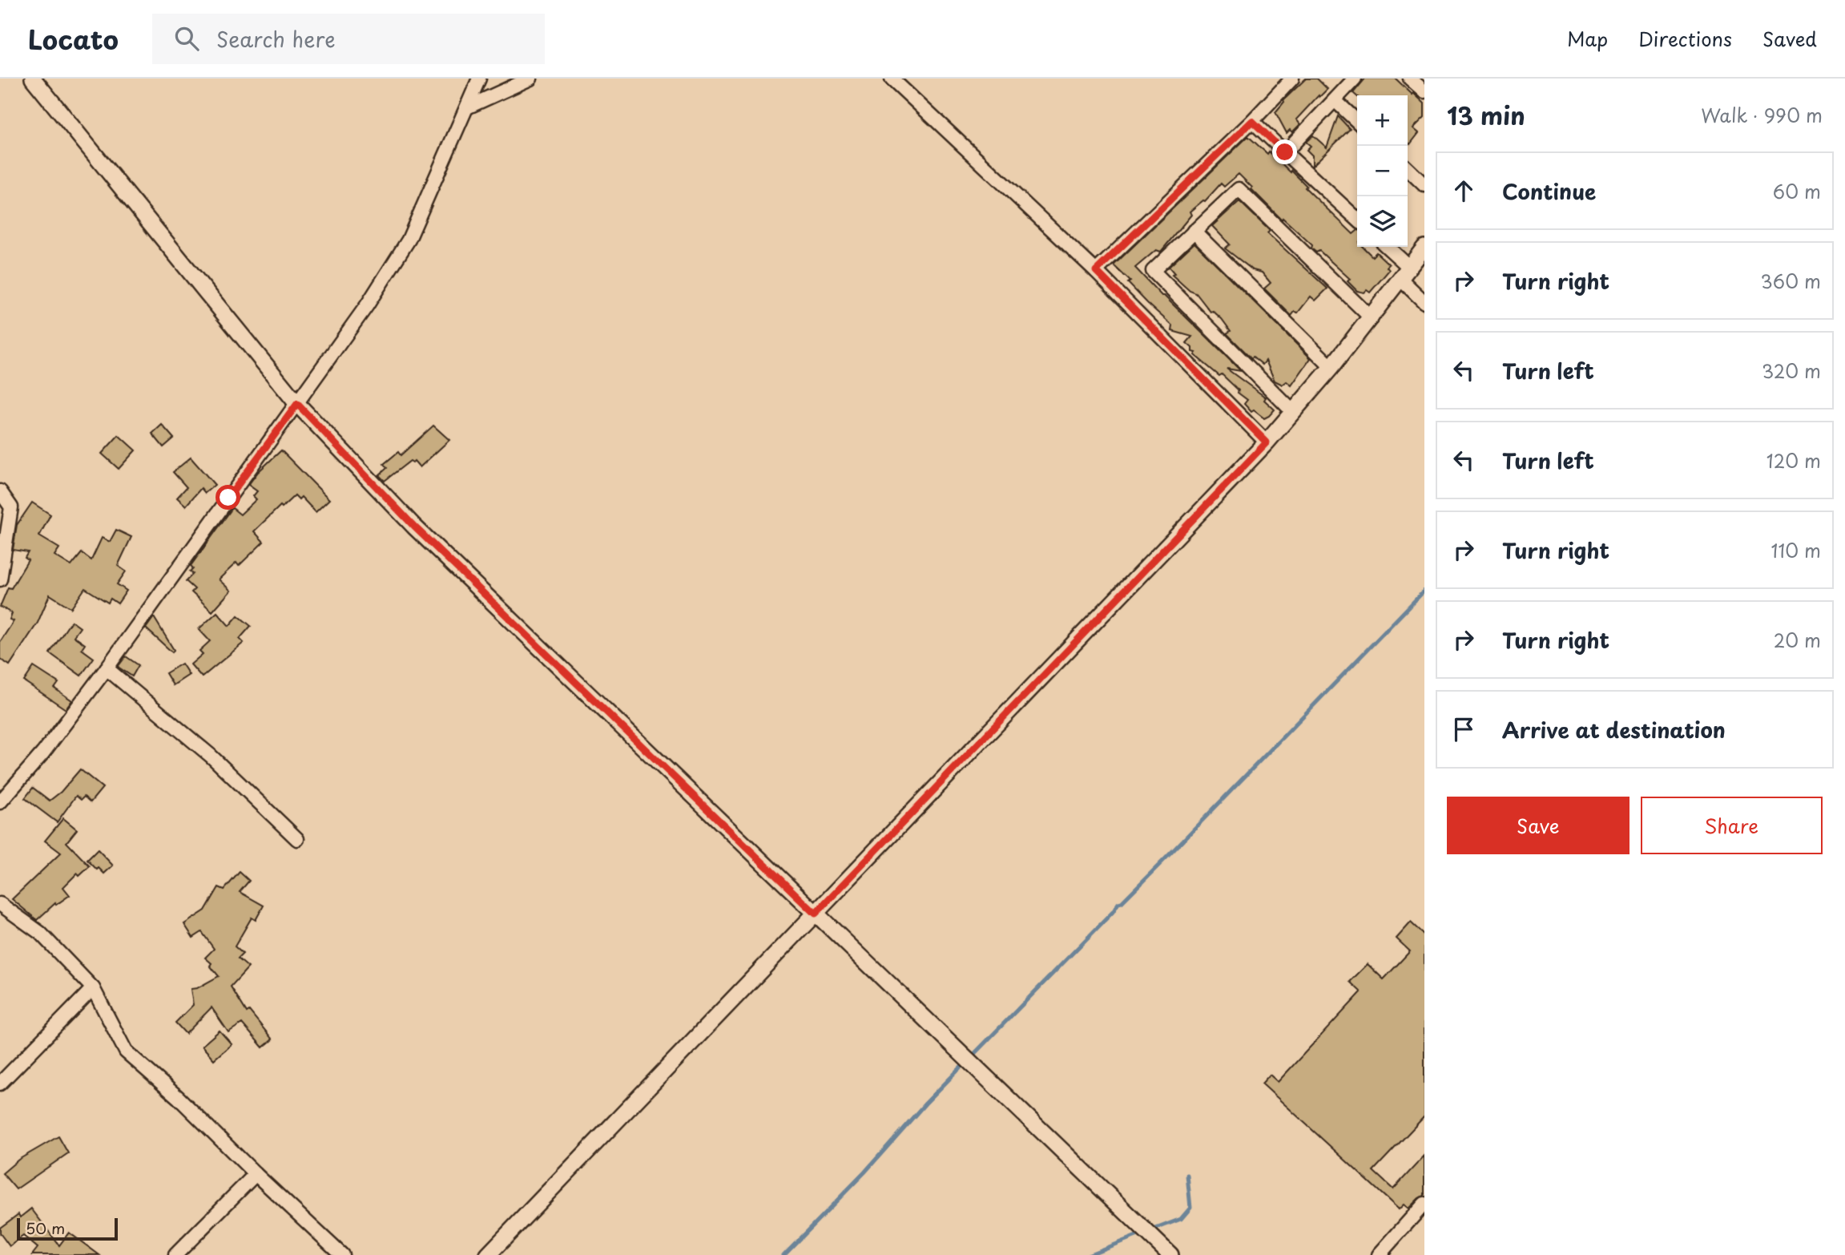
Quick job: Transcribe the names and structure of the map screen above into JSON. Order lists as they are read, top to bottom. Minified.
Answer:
{"scale_bar":"50 m","page":{"header":"Locato","search":"Search here","nav":["Map","Directions","Saved"],"heading":["13 min","Walk · 990 m"],"map_buttons":["+","−"],"list":[["Continue","60 m"],["Turn right","360 m"],["Turn left","320 m"],["Turn left","120 m"],["Turn right","110 m"],["Turn right","20 m"],"Arrive at destination"],"buttons":["Save","Share"],"scale":"50 m"}}
